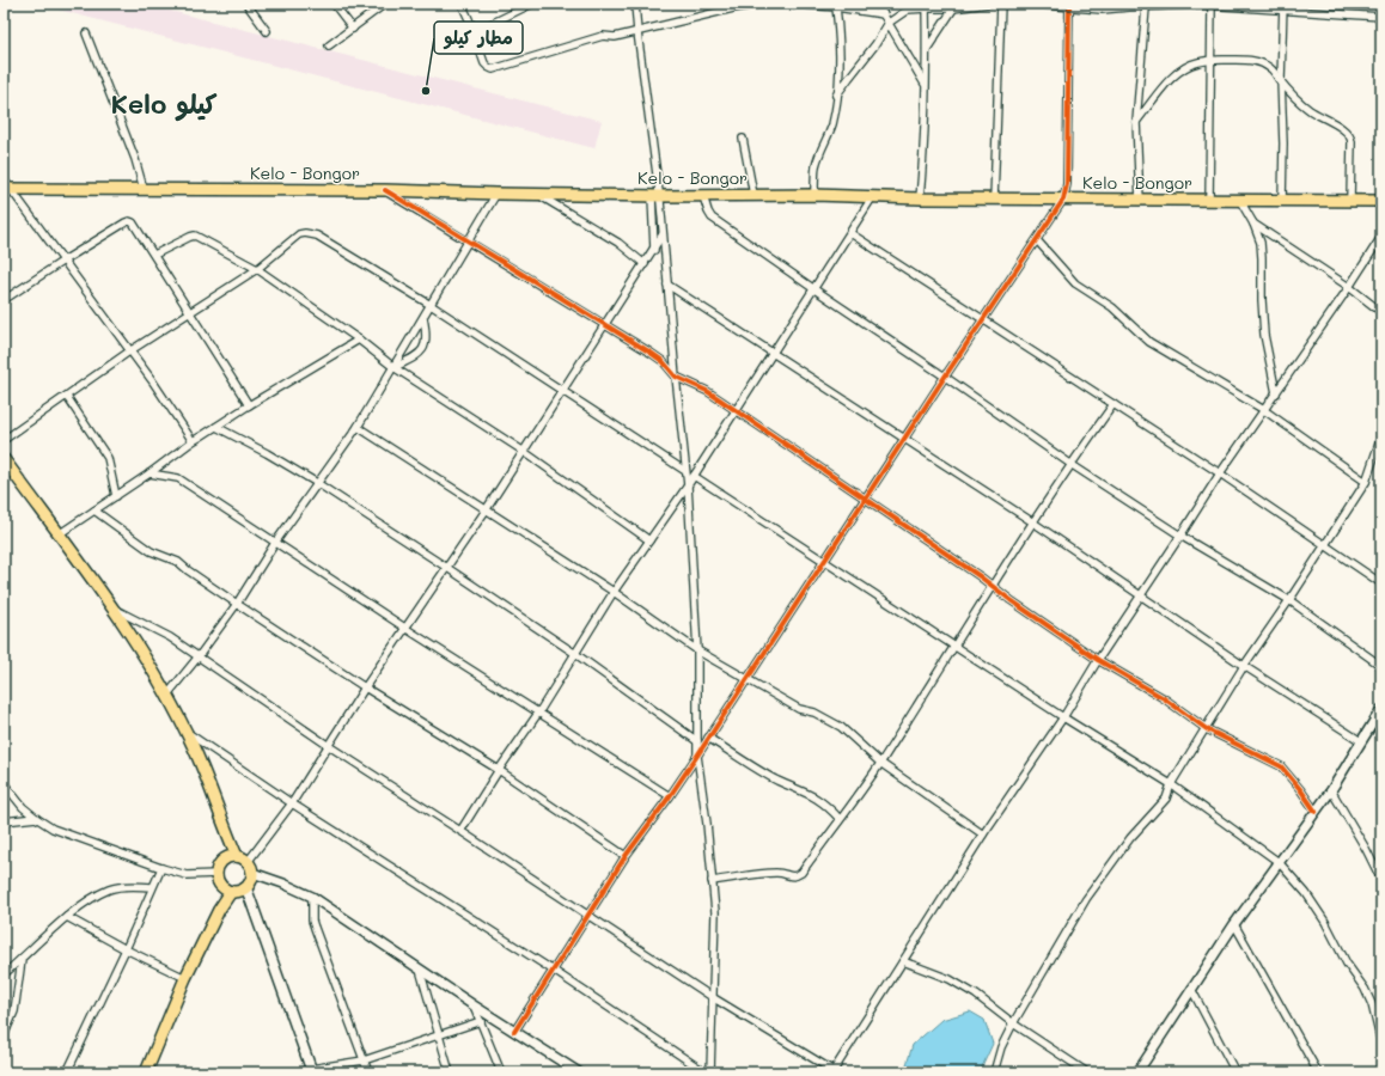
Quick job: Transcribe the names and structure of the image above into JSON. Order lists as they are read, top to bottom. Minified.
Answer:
{"streets":{"highway":["Kelo - Bongor"]},"districts":["Kelo كيلو"],"places":["مطار كيلو"]}
